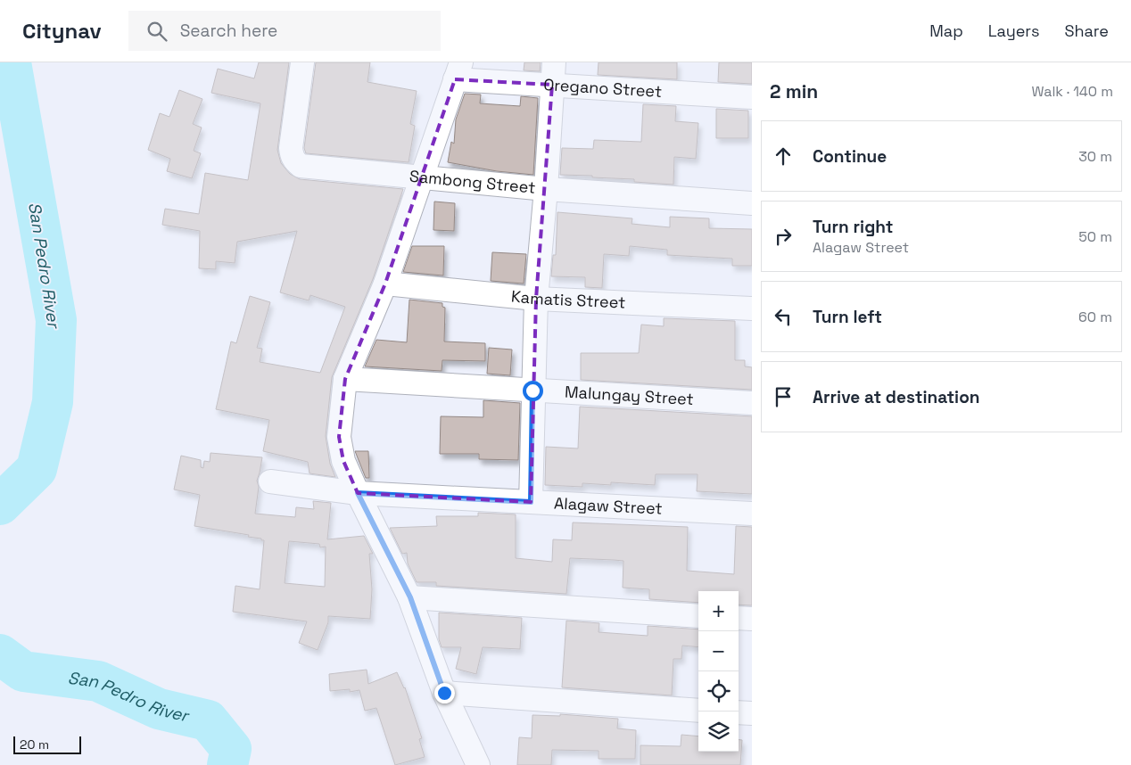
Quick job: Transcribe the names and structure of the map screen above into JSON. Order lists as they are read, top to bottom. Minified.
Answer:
{"streets":{"street":["Oregano Street","Sambong Street","Kamatis Street","Malungay Street","Alagaw Street"]},"water":["San Pedro River"],"scale_bar":"20 m","page":{"header":"Citynav","search":"Search here","nav":["Map","Layers","Share"],"heading":["2 min","Walk · 140 m"],"list":[["Continue","30 m"],["Turn right","Alagaw Street","50 m"],["Turn left","60 m"],"Arrive at destination"],"map_buttons":["+","−"],"scale":"20 m"}}
